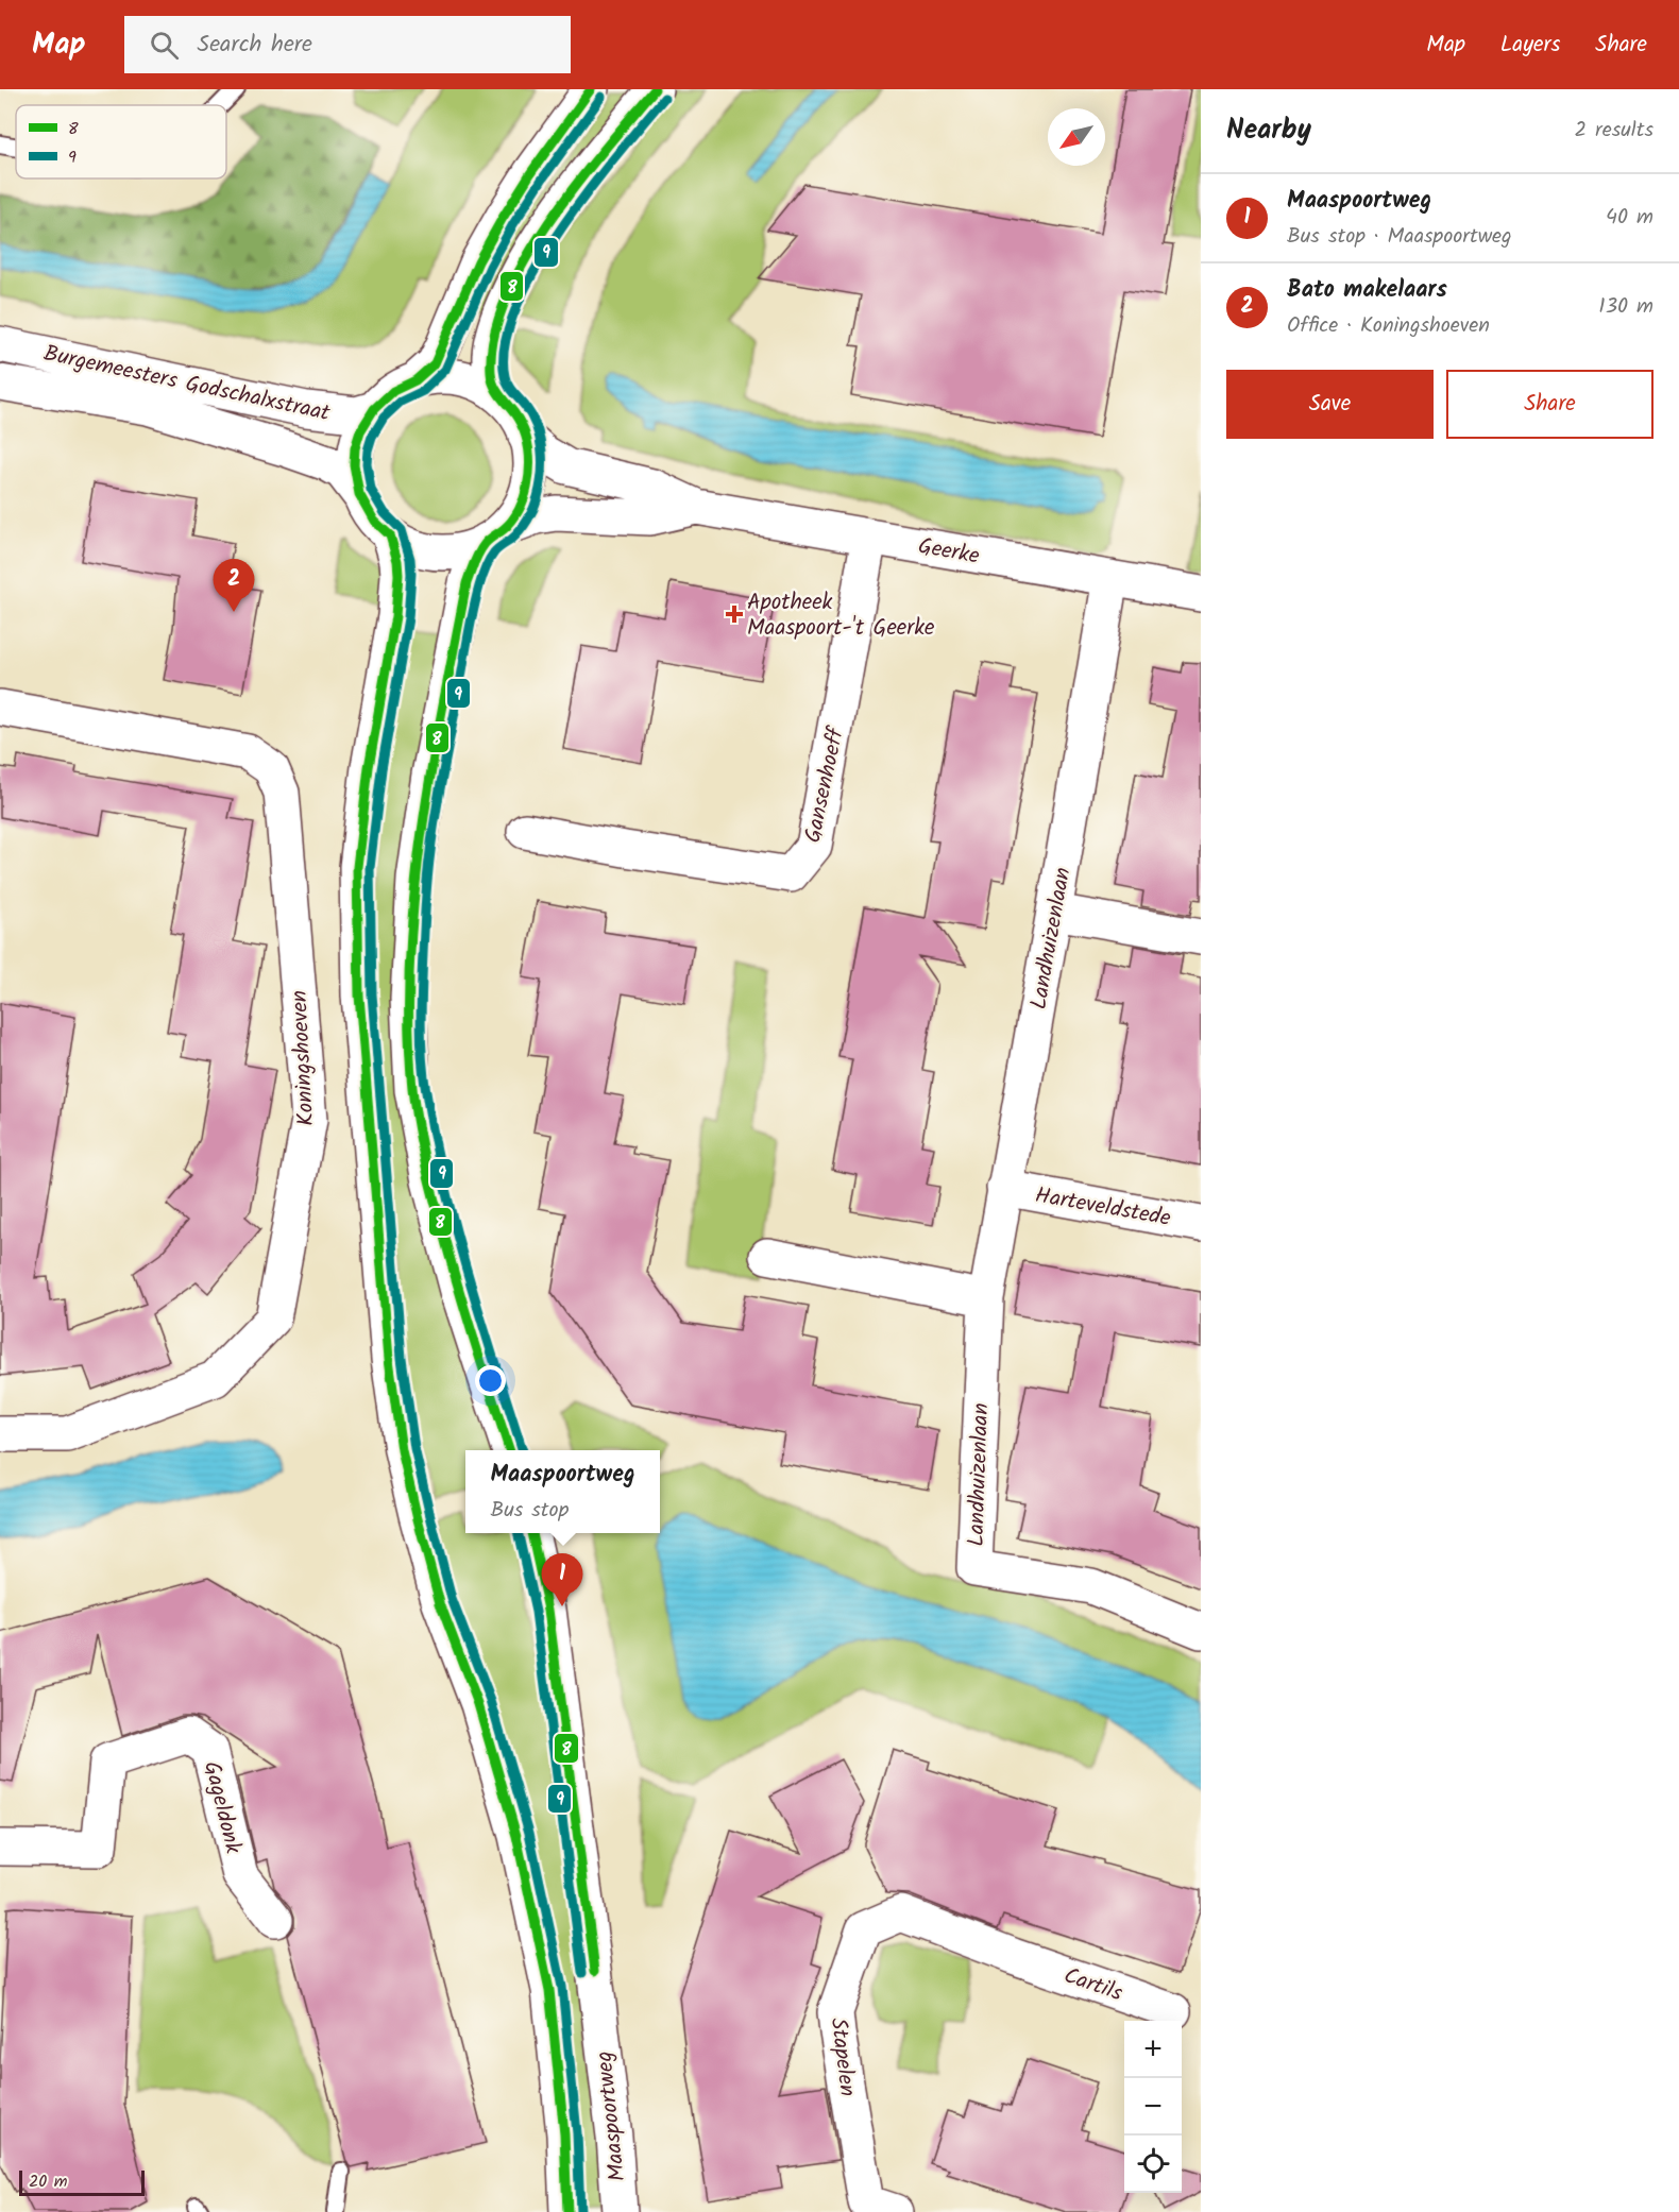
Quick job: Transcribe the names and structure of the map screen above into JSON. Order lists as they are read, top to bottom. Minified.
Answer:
{"streets":{"street":["Burgemeesters Godschalxstraat","Geerke","Gansenhoeff","Landhuizenlaan","Koningshoeven","Harteveldstede","Gageldonk","Cartils","Stapelen","Maaspoortweg"]},"crossings":[["Burgemeesters Godschalxstraat","Geerke"],["Burgemeesters Godschalxstraat","Maaspoortweg"],["Geerke","Gansenhoeff"],["Geerke","Landhuizenlaan"],["Geerke","Maaspoortweg"],["Landhuizenlaan","Harteveldstede"],["Cartils","Stapelen"]],"places":{"health":["Apotheek Maaspoort-'t Geerke"]},"lines":["transit line 8","transit line 9"],"legend":["8","9"],"scale_bar":"20 m","north":"bottom left","page":{"header":"Map","search":"Search here","nav":["Map","Layers","Share"],"heading":["Nearby","2 results"],"list":[{"mark":"1","name":"Maaspoortweg","note":"Bus stop · Maaspoortweg","value":"40 m"},{"mark":"2","name":"Bato makelaars","note":"Office · Koningshoeven","value":"130 m"}],"buttons":["Save","Share"],"pins":["2","1"],"popup":["Maaspoortweg","Bus stop"],"map_buttons":["+","−"],"scale":"20 m"}}
